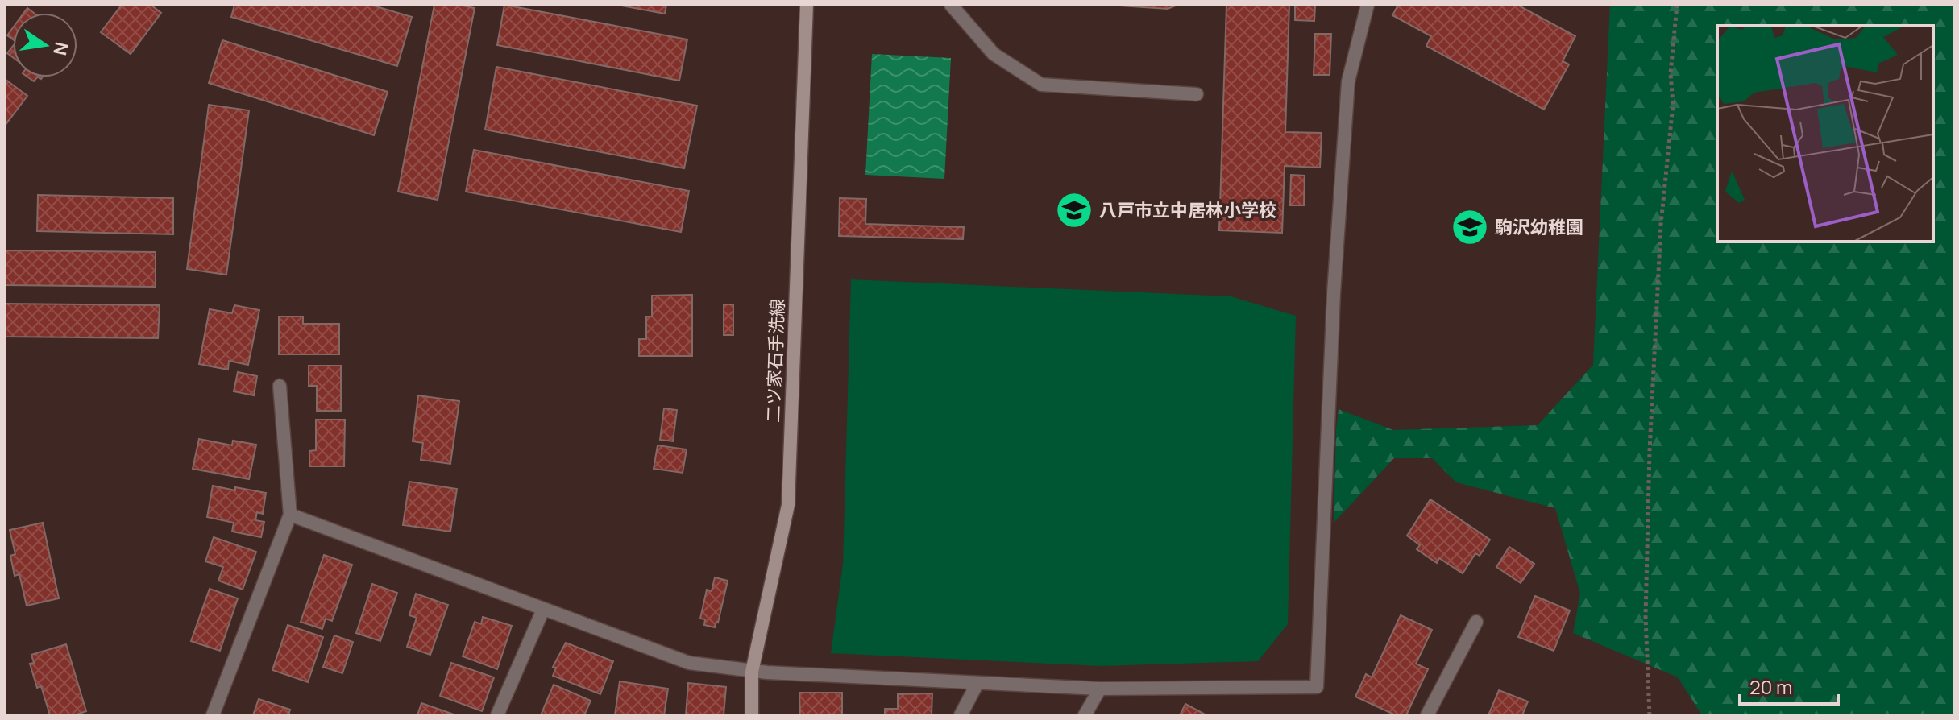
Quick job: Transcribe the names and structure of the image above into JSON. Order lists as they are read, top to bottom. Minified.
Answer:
{"streets":{"street":["二ツ家石手洗線"]},"places":{"school or university":["八戸市立中居林小学校","駒沢幼稚園"]},"scale_bar":"20 m","north":"right"}
